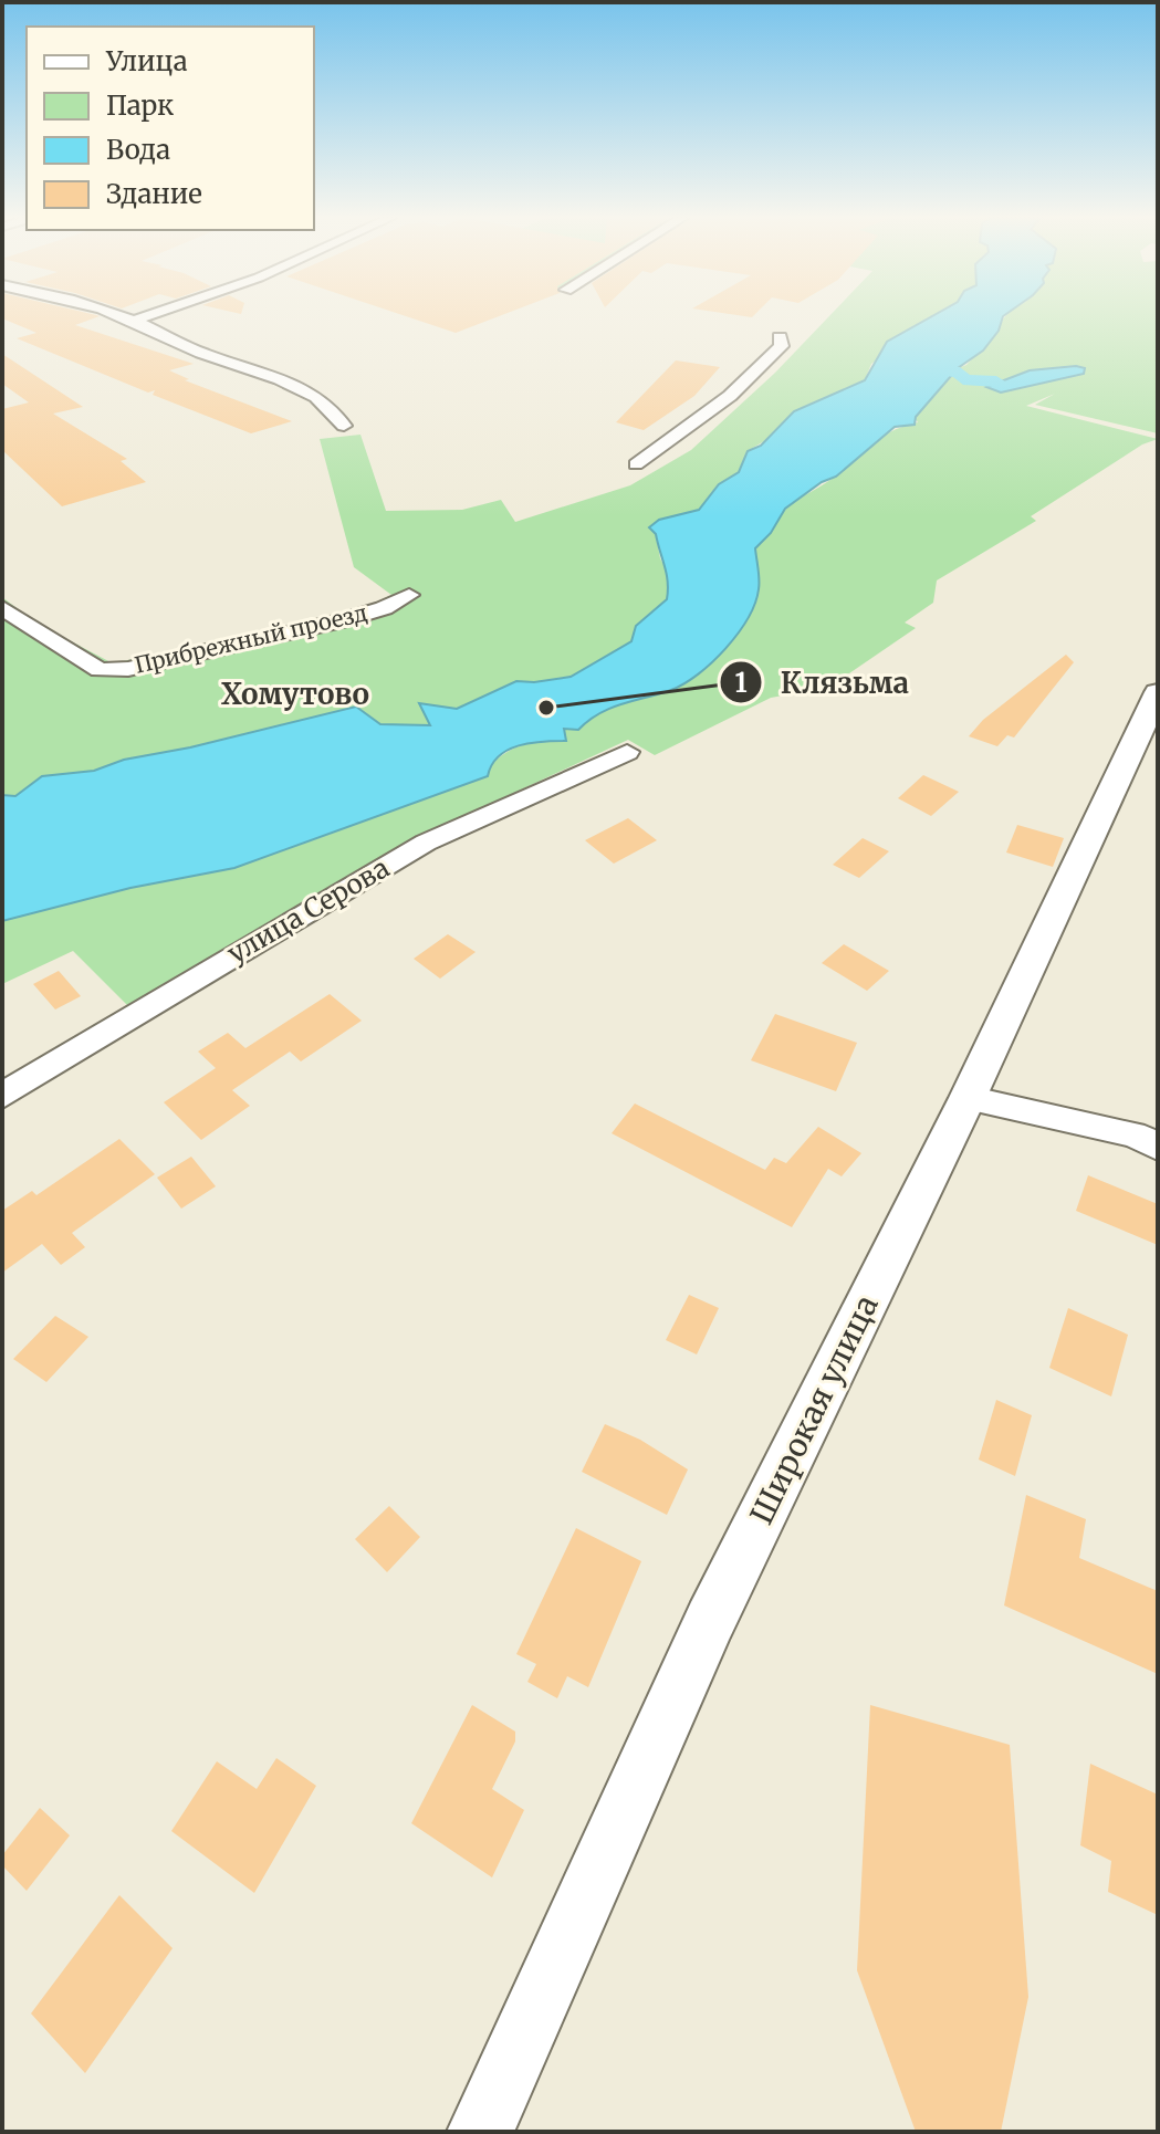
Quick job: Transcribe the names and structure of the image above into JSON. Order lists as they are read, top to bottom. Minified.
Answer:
{"streets":{"street":["Прибрежный проезд","улица Серова","Широкая улица"]},"districts":["Хомутово"],"places":["Клязьма"],"legend":["Улица","Парк","Вода","Здание"]}
